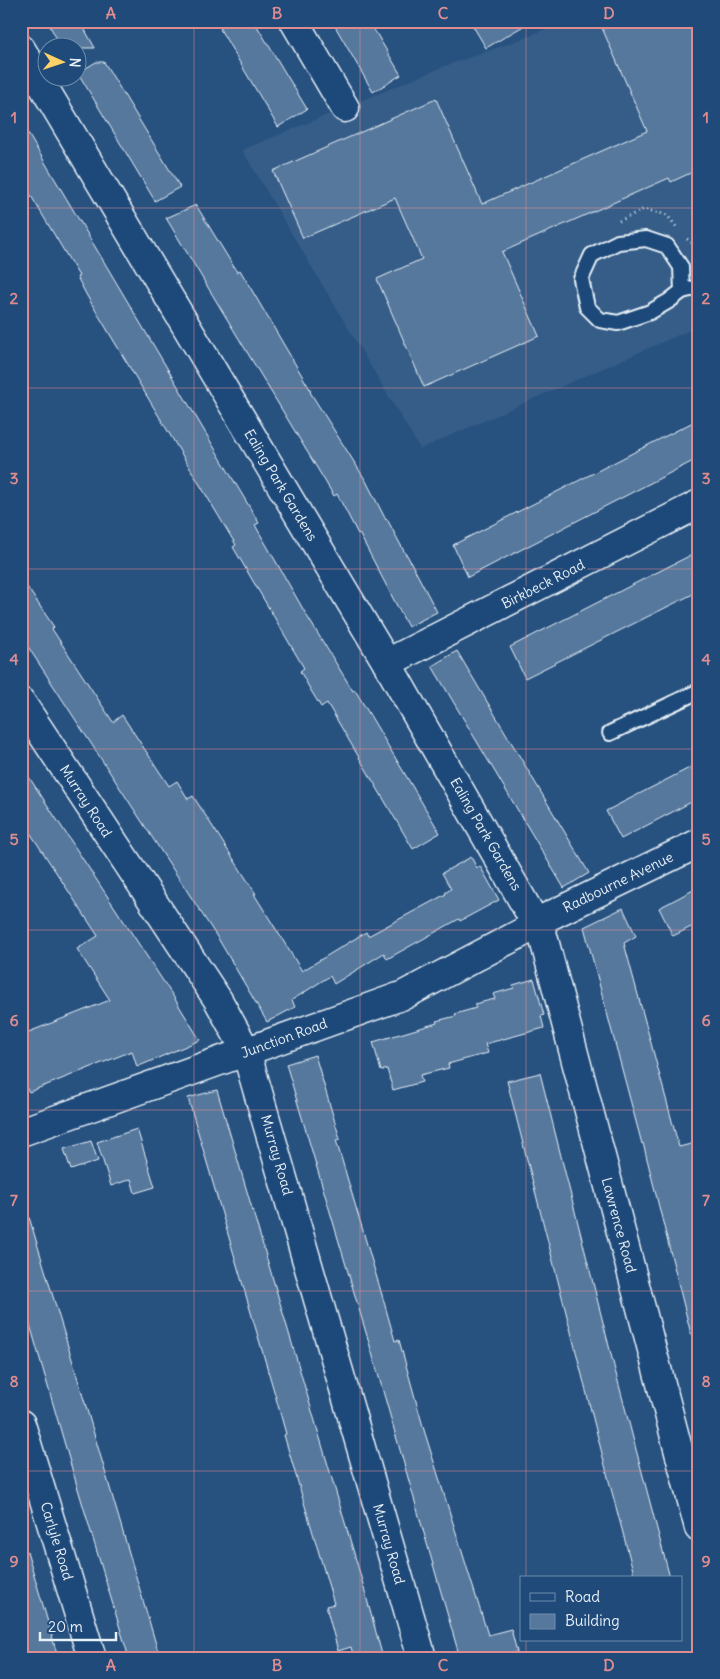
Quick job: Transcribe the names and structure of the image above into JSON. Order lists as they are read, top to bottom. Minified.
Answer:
{"streets":{"street":["Ealing Park Gardens","Birkbeck Road","Murray Road","Radbourne Avenue","Junction Road","Lawrence Road","Carlyle Road"]},"crossings":[["Ealing Park Gardens","Birkbeck Road"],["Ealing Park Gardens","Radbourne Avenue"],["Ealing Park Gardens","Junction Road"],["Ealing Park Gardens","Lawrence Road"],["Murray Road","Junction Road"],["Radbourne Avenue","Junction Road"],["Radbourne Avenue","Lawrence Road"],["Junction Road","Lawrence Road"]],"legend":["Road","Building"],"scale_bar":"20 m","north":"right","grid":{"columns":["A","B","C","D"],"rows":["1","2","3","4","5","6","7","8","9"]}}
